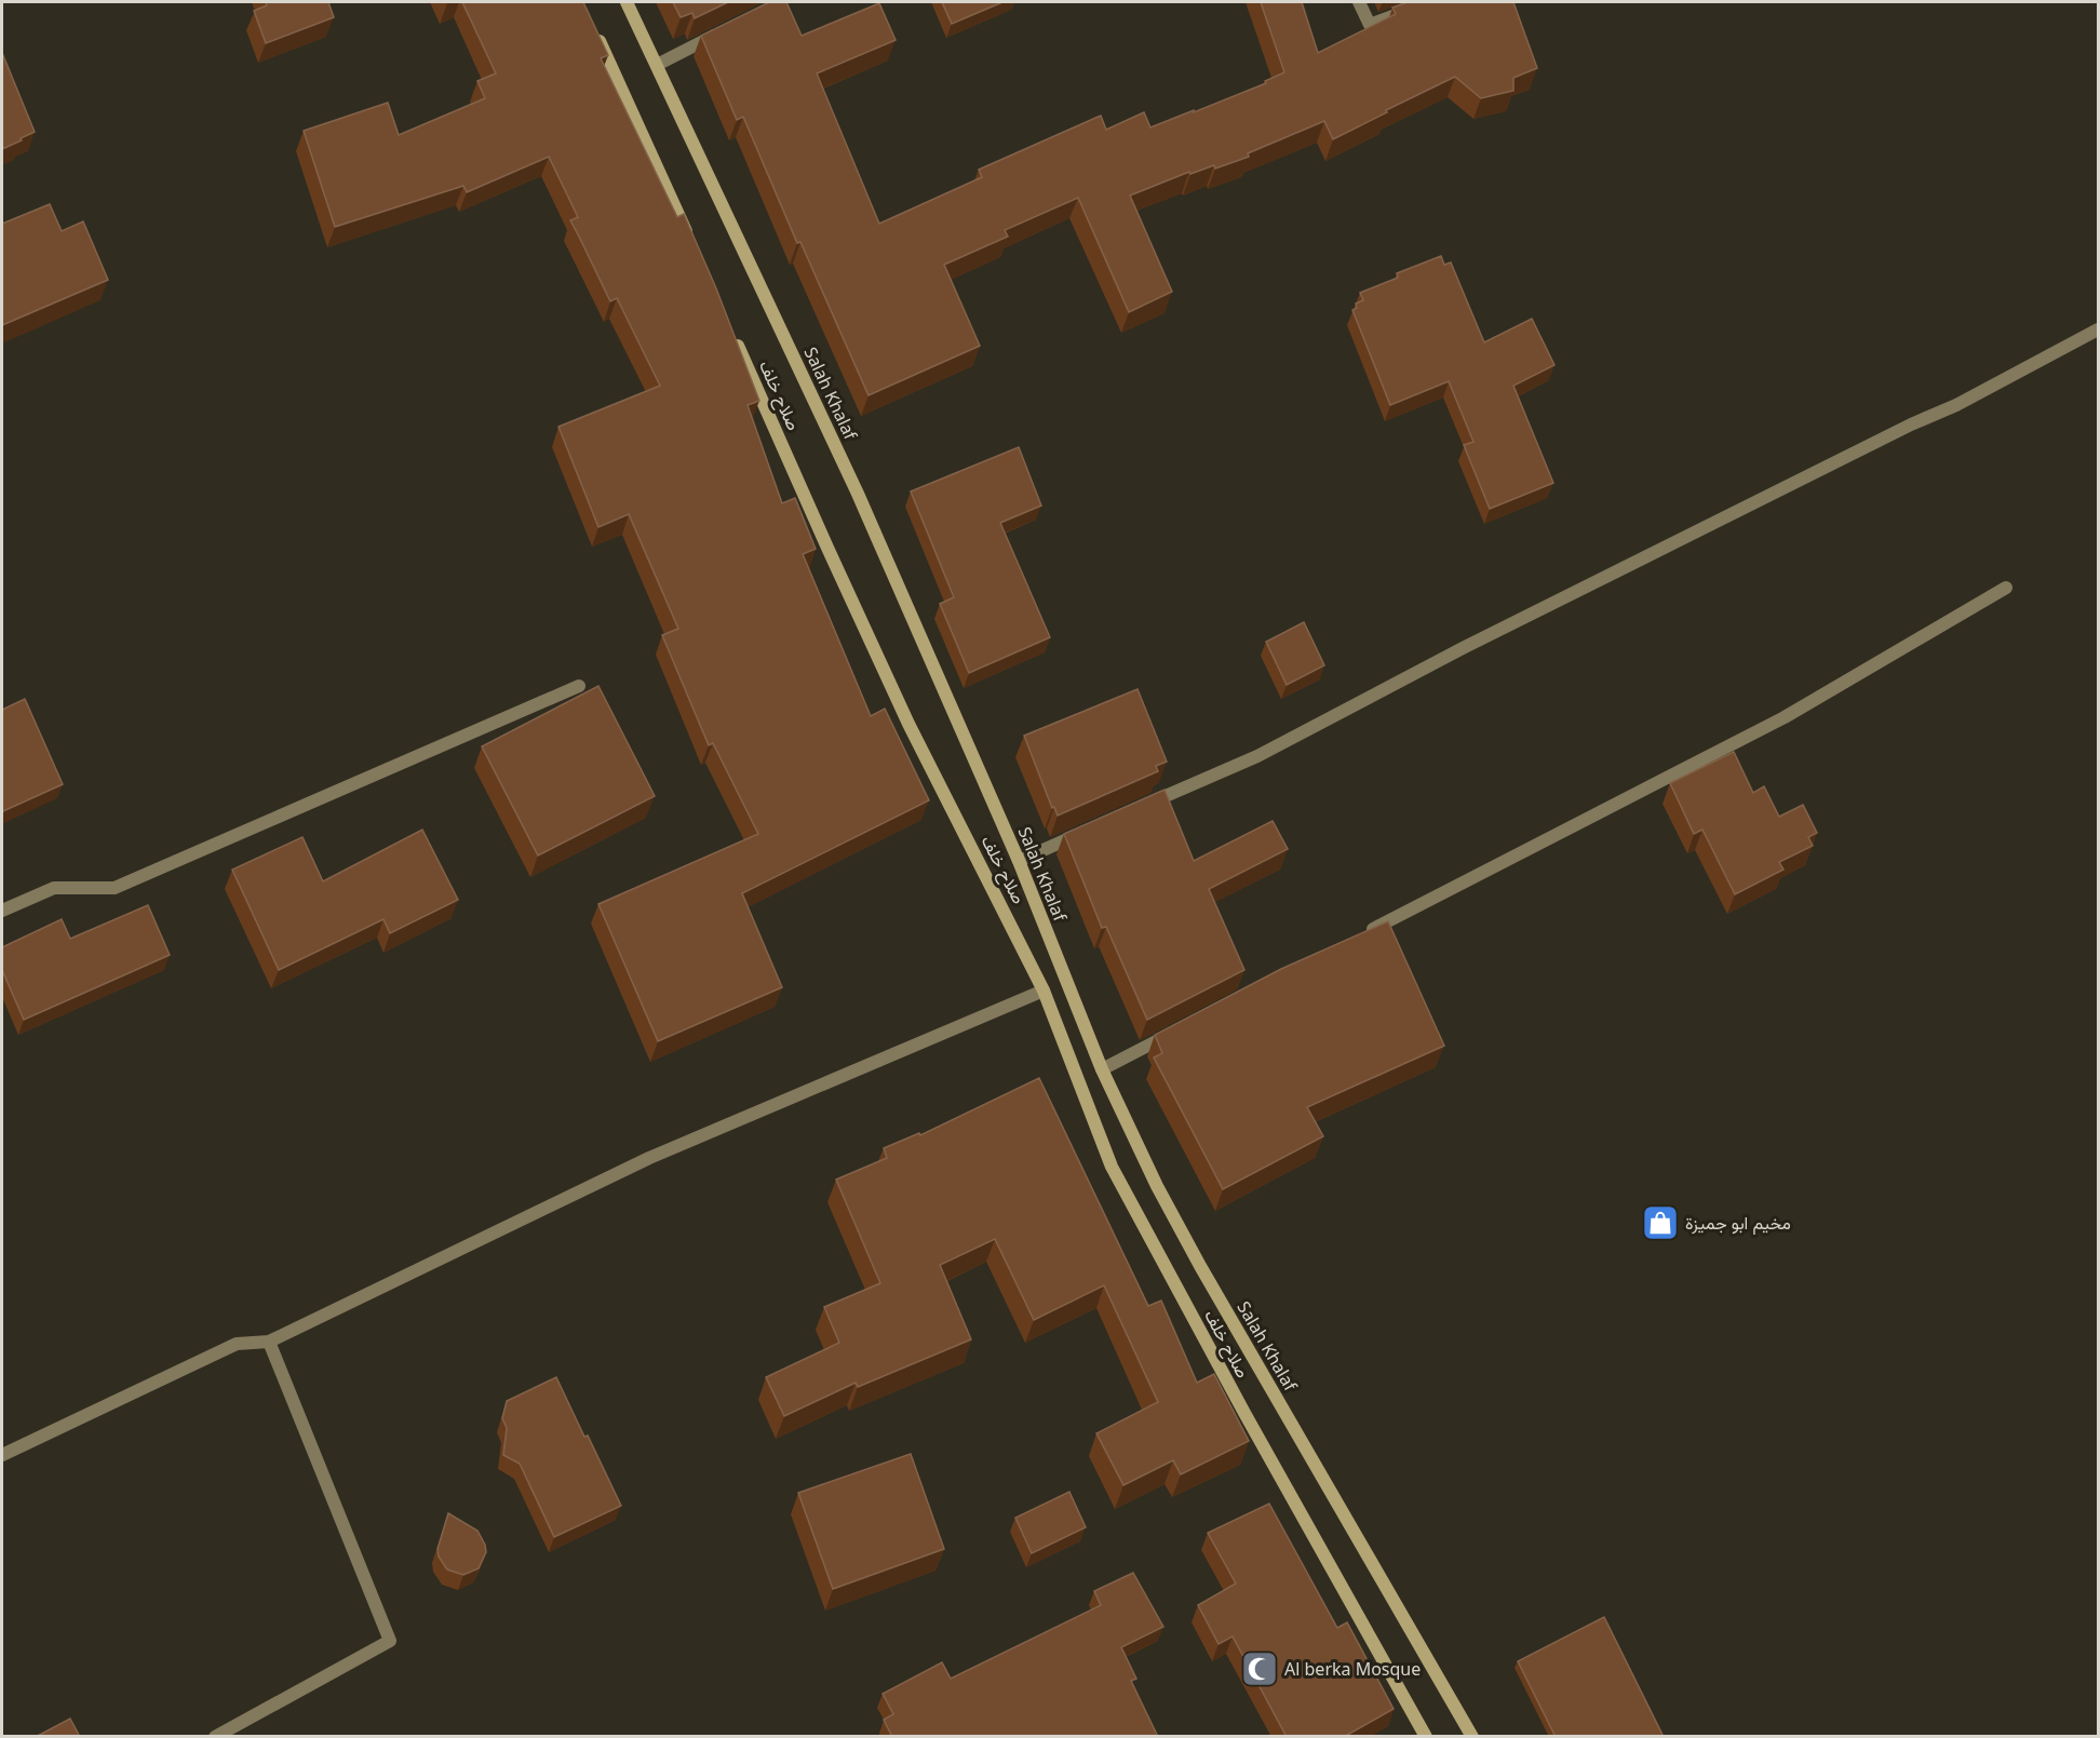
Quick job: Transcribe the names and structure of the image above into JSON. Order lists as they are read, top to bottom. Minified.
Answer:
{"streets":{"main road":["Salah Khalaf","صلاح خلف"]},"places":{"shop":["مخيم ابو جميزة"],"mosque":["Al berka Mosque"]}}
